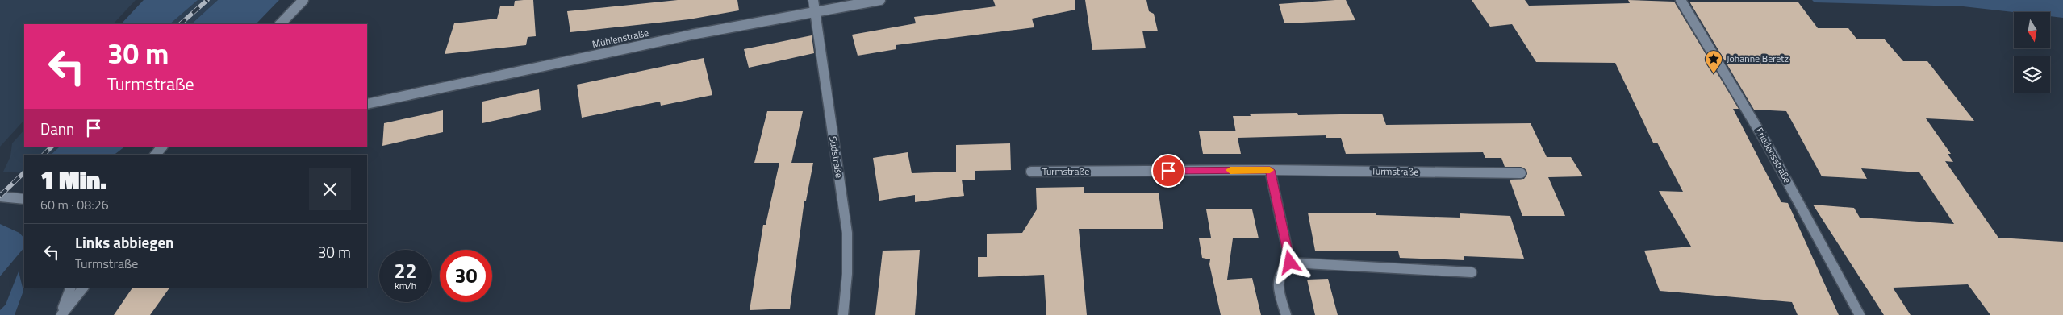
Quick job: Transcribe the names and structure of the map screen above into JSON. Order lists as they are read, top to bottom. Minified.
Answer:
{"streets":{"street":["Mühlenstraße","Friedensstraße","Südstraße","Turmstraße"]},"crossings":[["Mühlenstraße","Südstraße"]],"places":{"place":["Johanne Beretz"]},"north":"bottom","page":{"turn":["30 m","Turmstraße"],"then":"Dann","heading":["1 Min.","60 m · 08:26"],"list":[{"name":"Links abbiegen","note":"Turmstraße","value":"30 m"}],"speed":"22 km/h","limit":"30"}}
